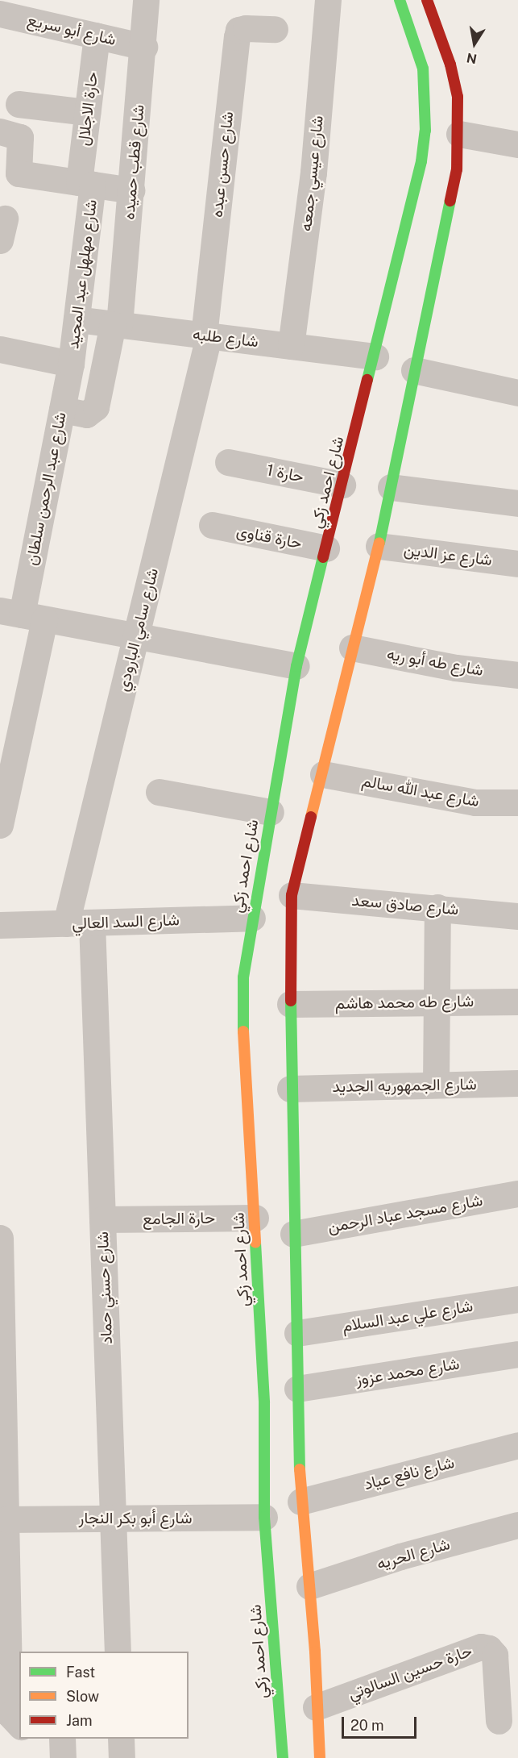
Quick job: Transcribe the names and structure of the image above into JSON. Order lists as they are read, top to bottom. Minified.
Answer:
{"streets":{"street":["شارع أبو سريع","حارة الاجلال","شارع قطب حميده","شارع حسن عبده","شارع عيسي جمعه","شارع مهلهل عبد المجيد","شارع طلبه","حارة 1","شارع احمد زكي","شارع عبد الرحمن سلطان","حارة قناوى","شارع عز الدين","شارع سامي البارودي","شارع طه أبو ريه","شارع عبد الله سالم","شارع صادق سعد","شارع السد العالي","شارع طه محمد هاشم","شارع الجمهوريه الجديد","شارع مسجد عباد الرحمن","حارة الجامع","شارع حسني حماد","شارع علي عبد السلام","شارع محمد عزوز","شارع نافع عياد","شارع أبو بكر النجار","شارع الحريه","حارة حسين السالوتي"]},"crossings":[["شارع أبو سريع","حارة الاجلال"],["شارع أبو سريع","شارع قطب حميده"],["حارة الاجلال","شارع مهلهل عبد المجيد"],["شارع قطب حميده","شارع طلبه"],["شارع قطب حميده","شارع عبد الرحمن سلطان"],["شارع حسن عبده","شارع طلبه"],["شارع حسن عبده","شارع سامي البارودي"],["شارع عيسي جمعه","شارع طلبه"],["شارع مهلهل عبد المجيد","شارع طلبه"],["شارع مهلهل عبد المجيد","شارع عبد الرحمن سلطان"],["شارع طلبه","شارع احمد زكي"],["شارع طلبه","شارع سامي البارودي"],["حارة 1","شارع احمد زكي"],["شارع احمد زكي","حارة قناوى"],["شارع احمد زكي","شارع السد العالي"],["شارع احمد زكي","حارة الجامع"],["شارع احمد زكي","شارع أبو بكر النجار"],["شارع سامي البارودي","شارع السد العالي"],["شارع السد العالي","شارع حسني حماد"],["حارة الجامع","شارع حسني حماد"],["شارع حسني حماد","شارع أبو بكر النجار"]],"legend":["Fast","Slow","Jam"],"scale_bar":"20 m","north":"bottom"}
